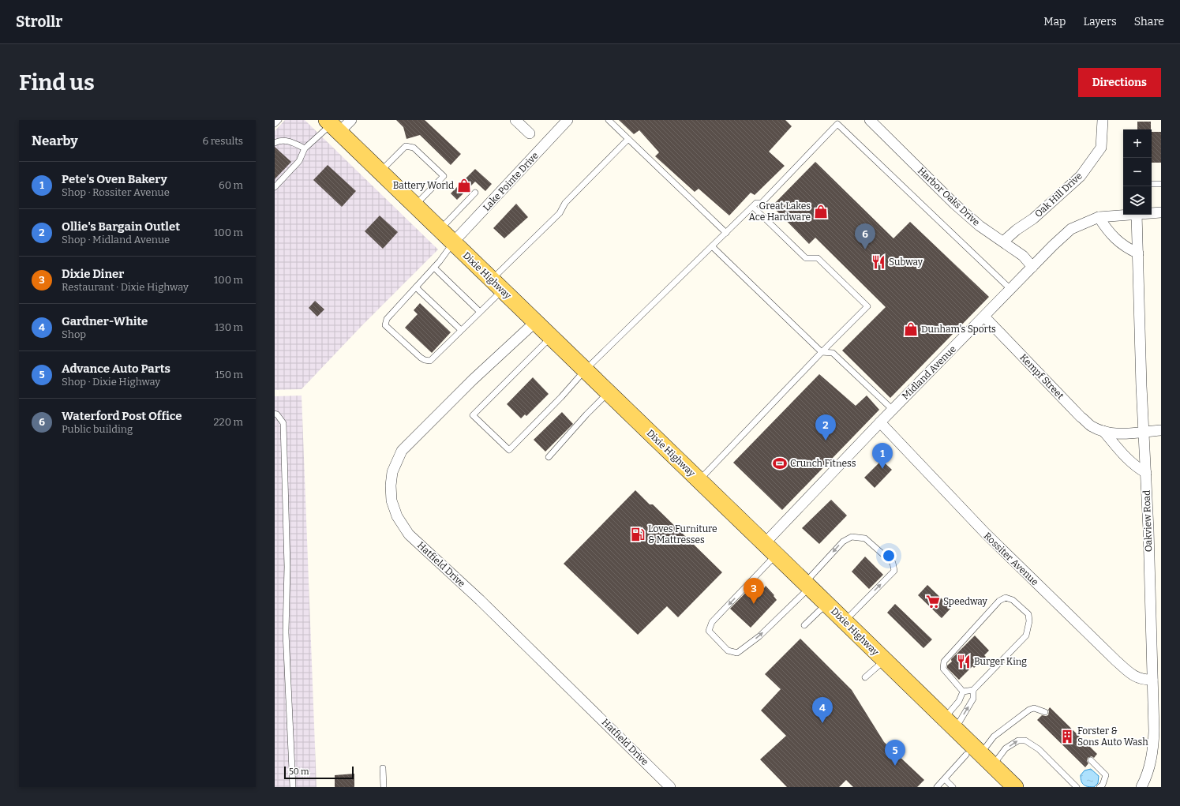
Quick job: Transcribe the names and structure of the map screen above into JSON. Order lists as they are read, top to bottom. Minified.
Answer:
{"streets":{"main road":["Dixie Highway"],"street":["Lake Pointe Drive","Oak Hill Drive","Harbor Oaks Drive","Midland Avenue","Kempf Street","Oakview Road","Rossiter Avenue","Hatfield Drive"]},"crossings":[["Lake Pointe Drive","Dixie Highway"],["Oak Hill Drive","Harbor Oaks Drive"],["Harbor Oaks Drive","Midland Avenue"],["Dixie Highway","Midland Avenue"],["Dixie Highway","Hatfield Drive"],["Midland Avenue","Kempf Street"],["Midland Avenue","Rossiter Avenue"],["Kempf Street","Oakview Road"],["Oakview Road","Rossiter Avenue"]],"places":{"shop":["Battery World","Great Lakes Ace Hardware","Dunham's Sports"],"restaurant":["Subway","Burger King"],"sports":["Crunch Fitness"],"fuel station":["Loves Furniture & Mattresses"],"supermarket":["Speedway"],"building":["Forster & Sons Auto Wash"]},"scale_bar":"50 m","page":{"header":"Strollr","nav":["Map","Layers","Share"],"buttons":"Directions","title":"Find us","heading":["Nearby","6 results"],"map_buttons":["+","−"],"list":[{"mark":"1","name":"Pete's Oven Bakery","note":"Shop · Rossiter Avenue","value":"60 m"},{"mark":"2","name":"Ollie's Bargain Outlet","note":"Shop · Midland Avenue","value":"100 m"},{"mark":"3","name":"Dixie Diner","note":"Restaurant · Dixie Highway","value":"100 m"},{"mark":"4","name":"Gardner-White","note":"Shop","value":"130 m"},{"mark":"5","name":"Advance Auto Parts","note":"Shop · Dixie Highway","value":"150 m"},{"mark":"6","name":"Waterford Post Office","note":"Public building","value":"220 m"}],"pins":["6","2","1","3","4","5"],"scale":"50 m"}}
